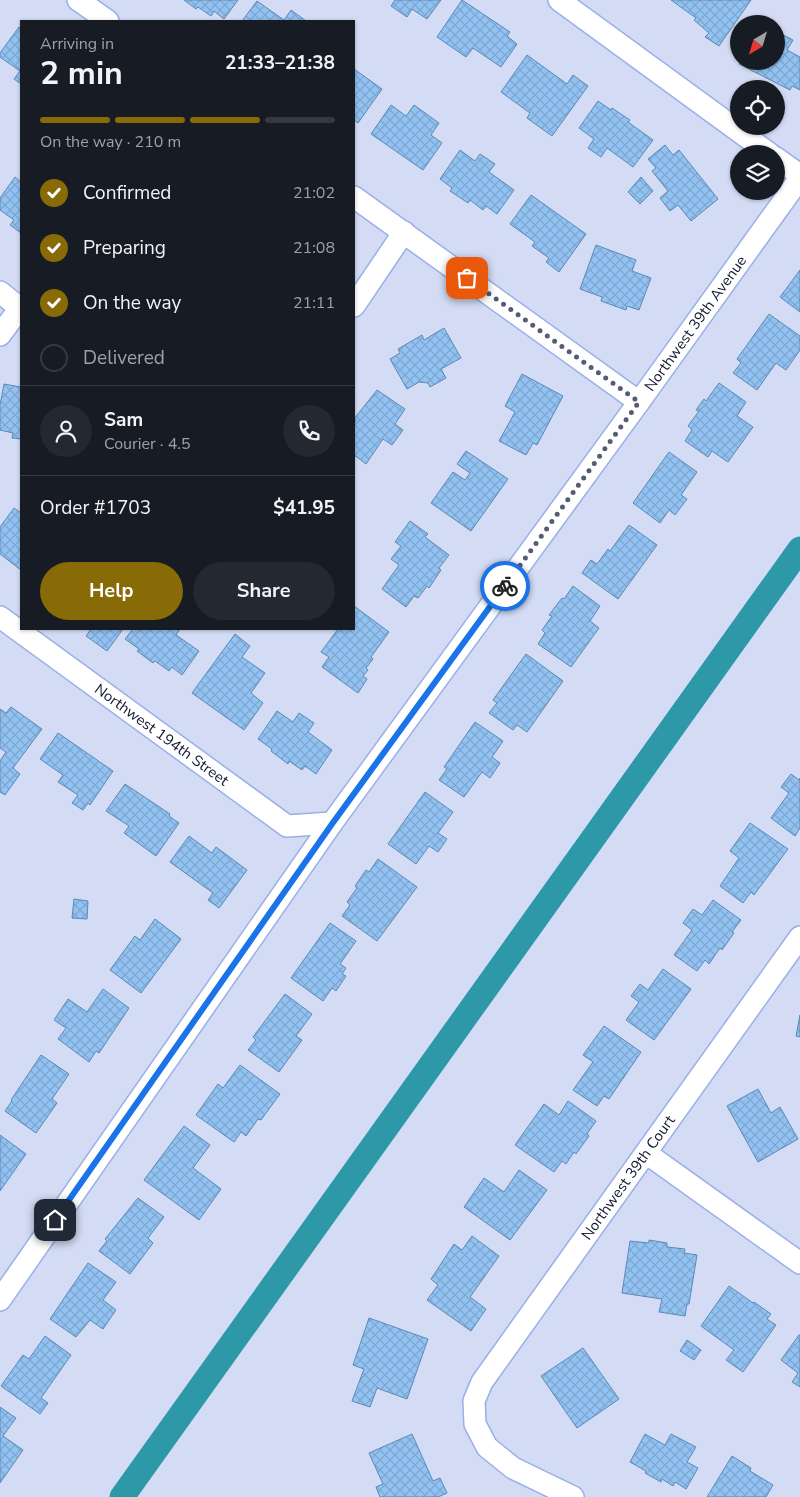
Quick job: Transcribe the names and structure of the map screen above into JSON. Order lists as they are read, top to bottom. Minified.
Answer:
{"streets":{"street":["Northwest 39th Avenue","Northwest 194th Street","Northwest 39th Court"]},"crossings":[["Northwest 39th Avenue","Northwest 194th Street"]],"north":"bottom left","page":{"heading":["2 min","Arriving in","21:33–21:38"],"panel":["Sam","Courier · 4.5","Order #1703","$41.95"],"bar":"On the way · 210 m","list":[["Confirmed","21:02"],["Preparing","21:08"],["On the way","21:11"],"Delivered"],"buttons":["Help","Share"]}}
